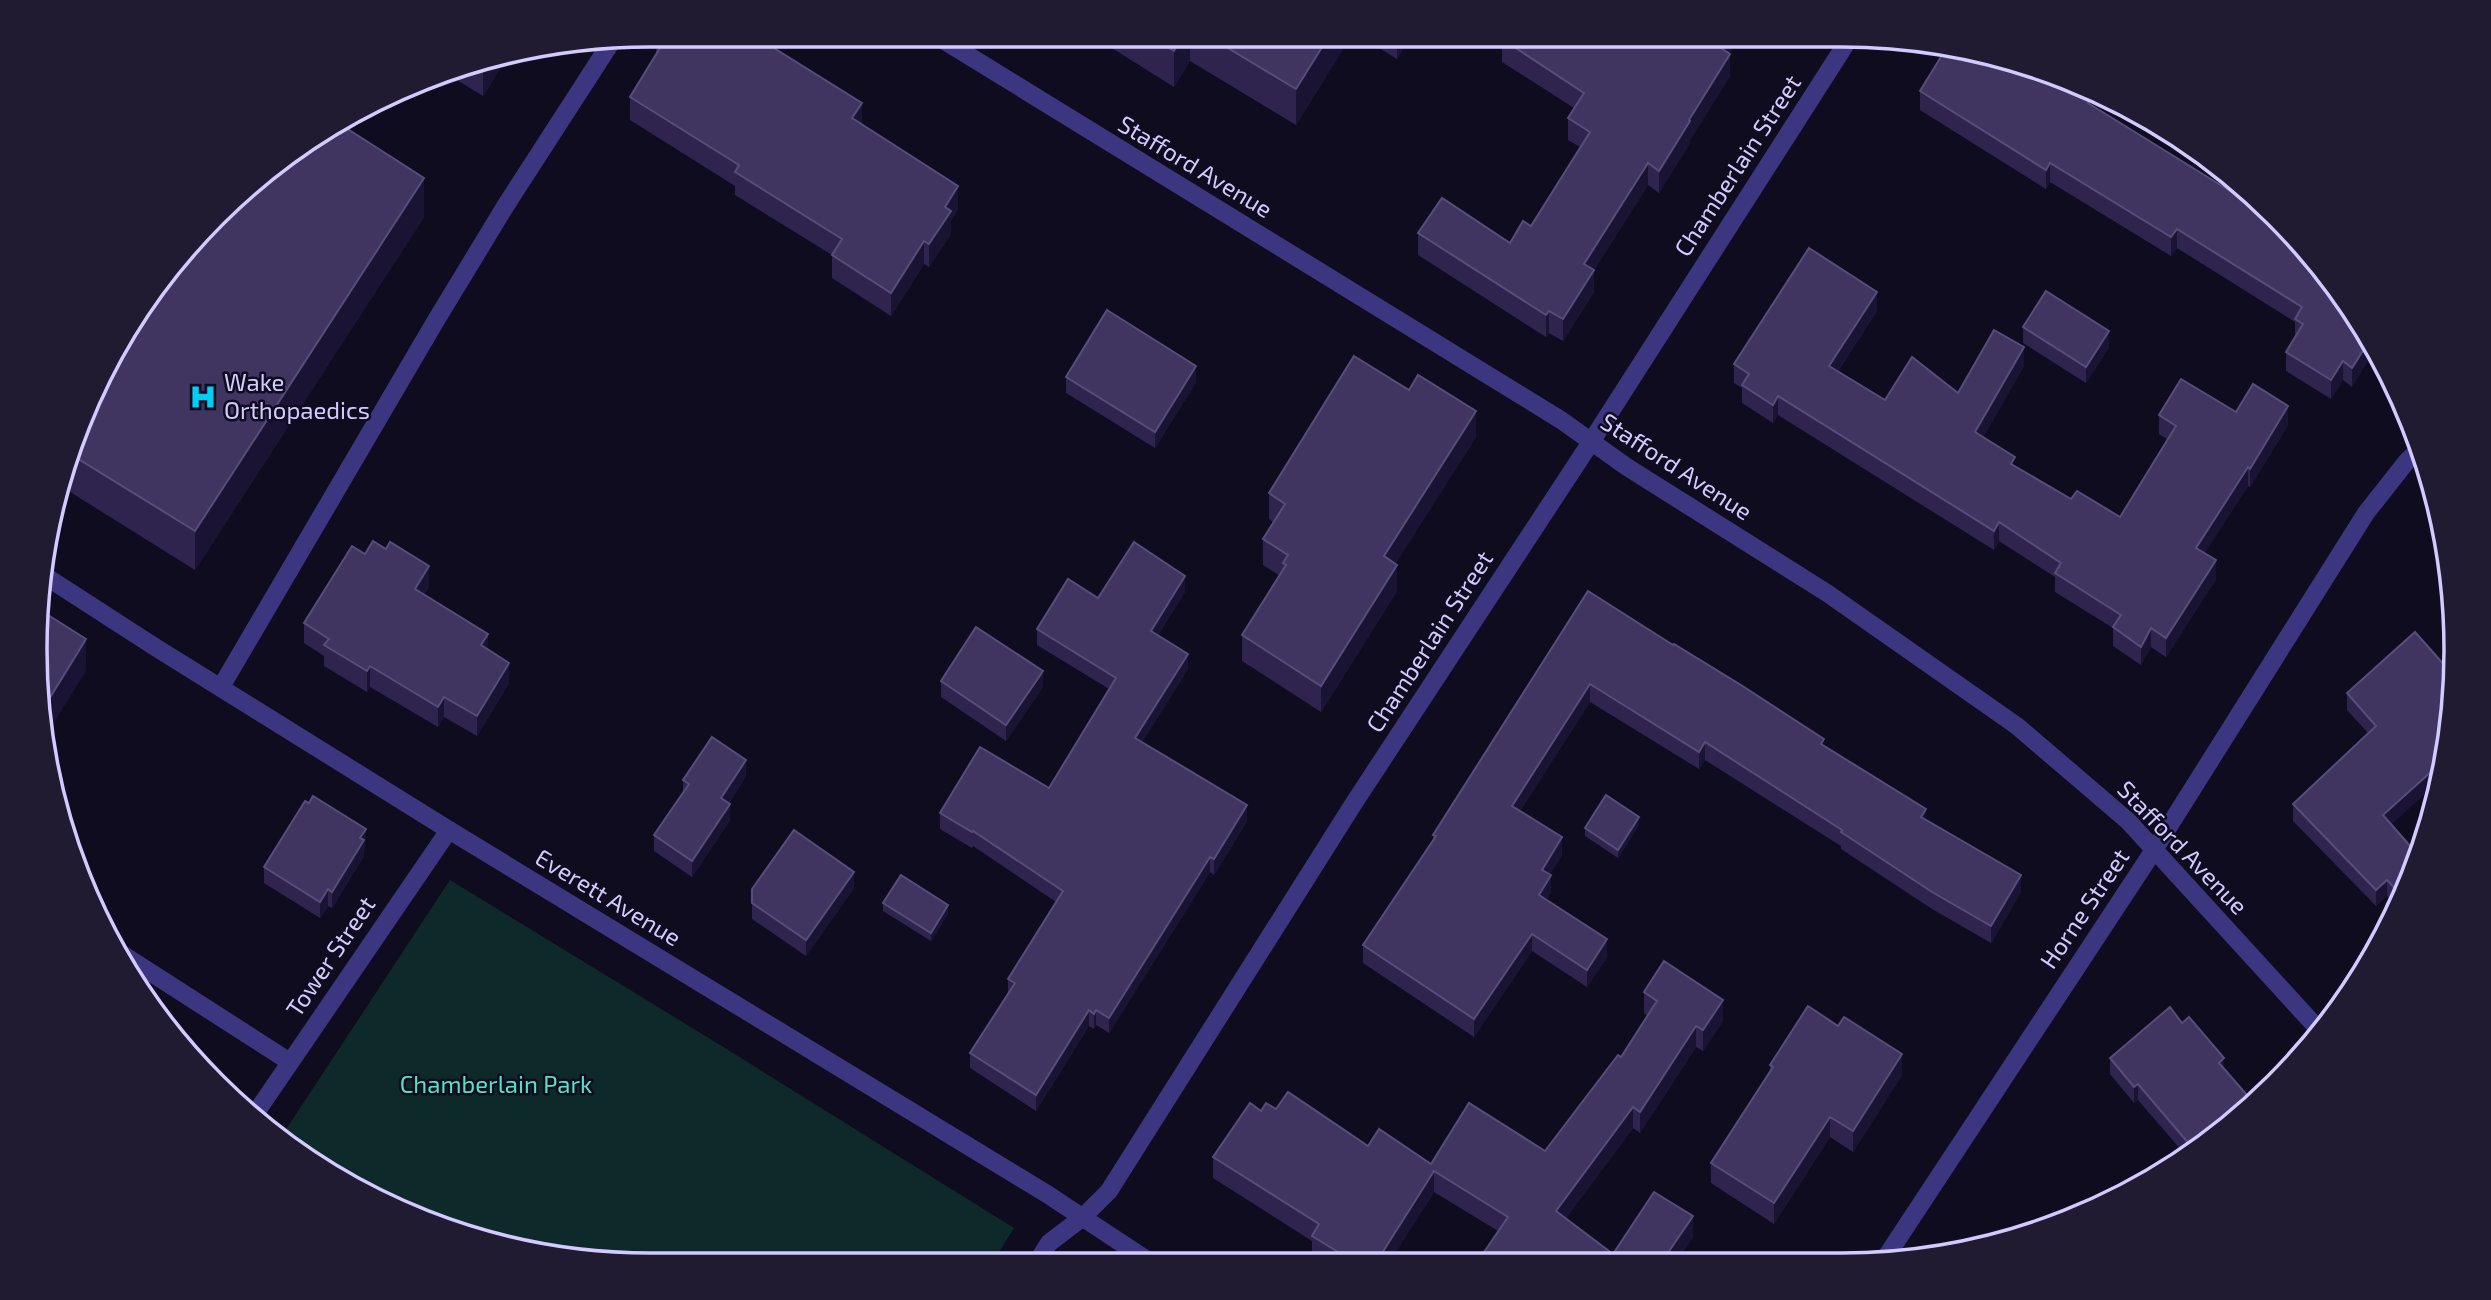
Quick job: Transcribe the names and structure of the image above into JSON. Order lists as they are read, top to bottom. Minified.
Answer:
{"streets":{"street":["Chamberlain Street","Stafford Avenue","Everett Avenue","Horne Street","Tower Street"]},"crossings":[["Chamberlain Street","Stafford Avenue"],["Chamberlain Street","Everett Avenue"],["Stafford Avenue","Horne Street"],["Everett Avenue","Tower Street"]],"parks":["Chamberlain Park"],"places":{"hospital":["Wake Orthopaedics"]}}
